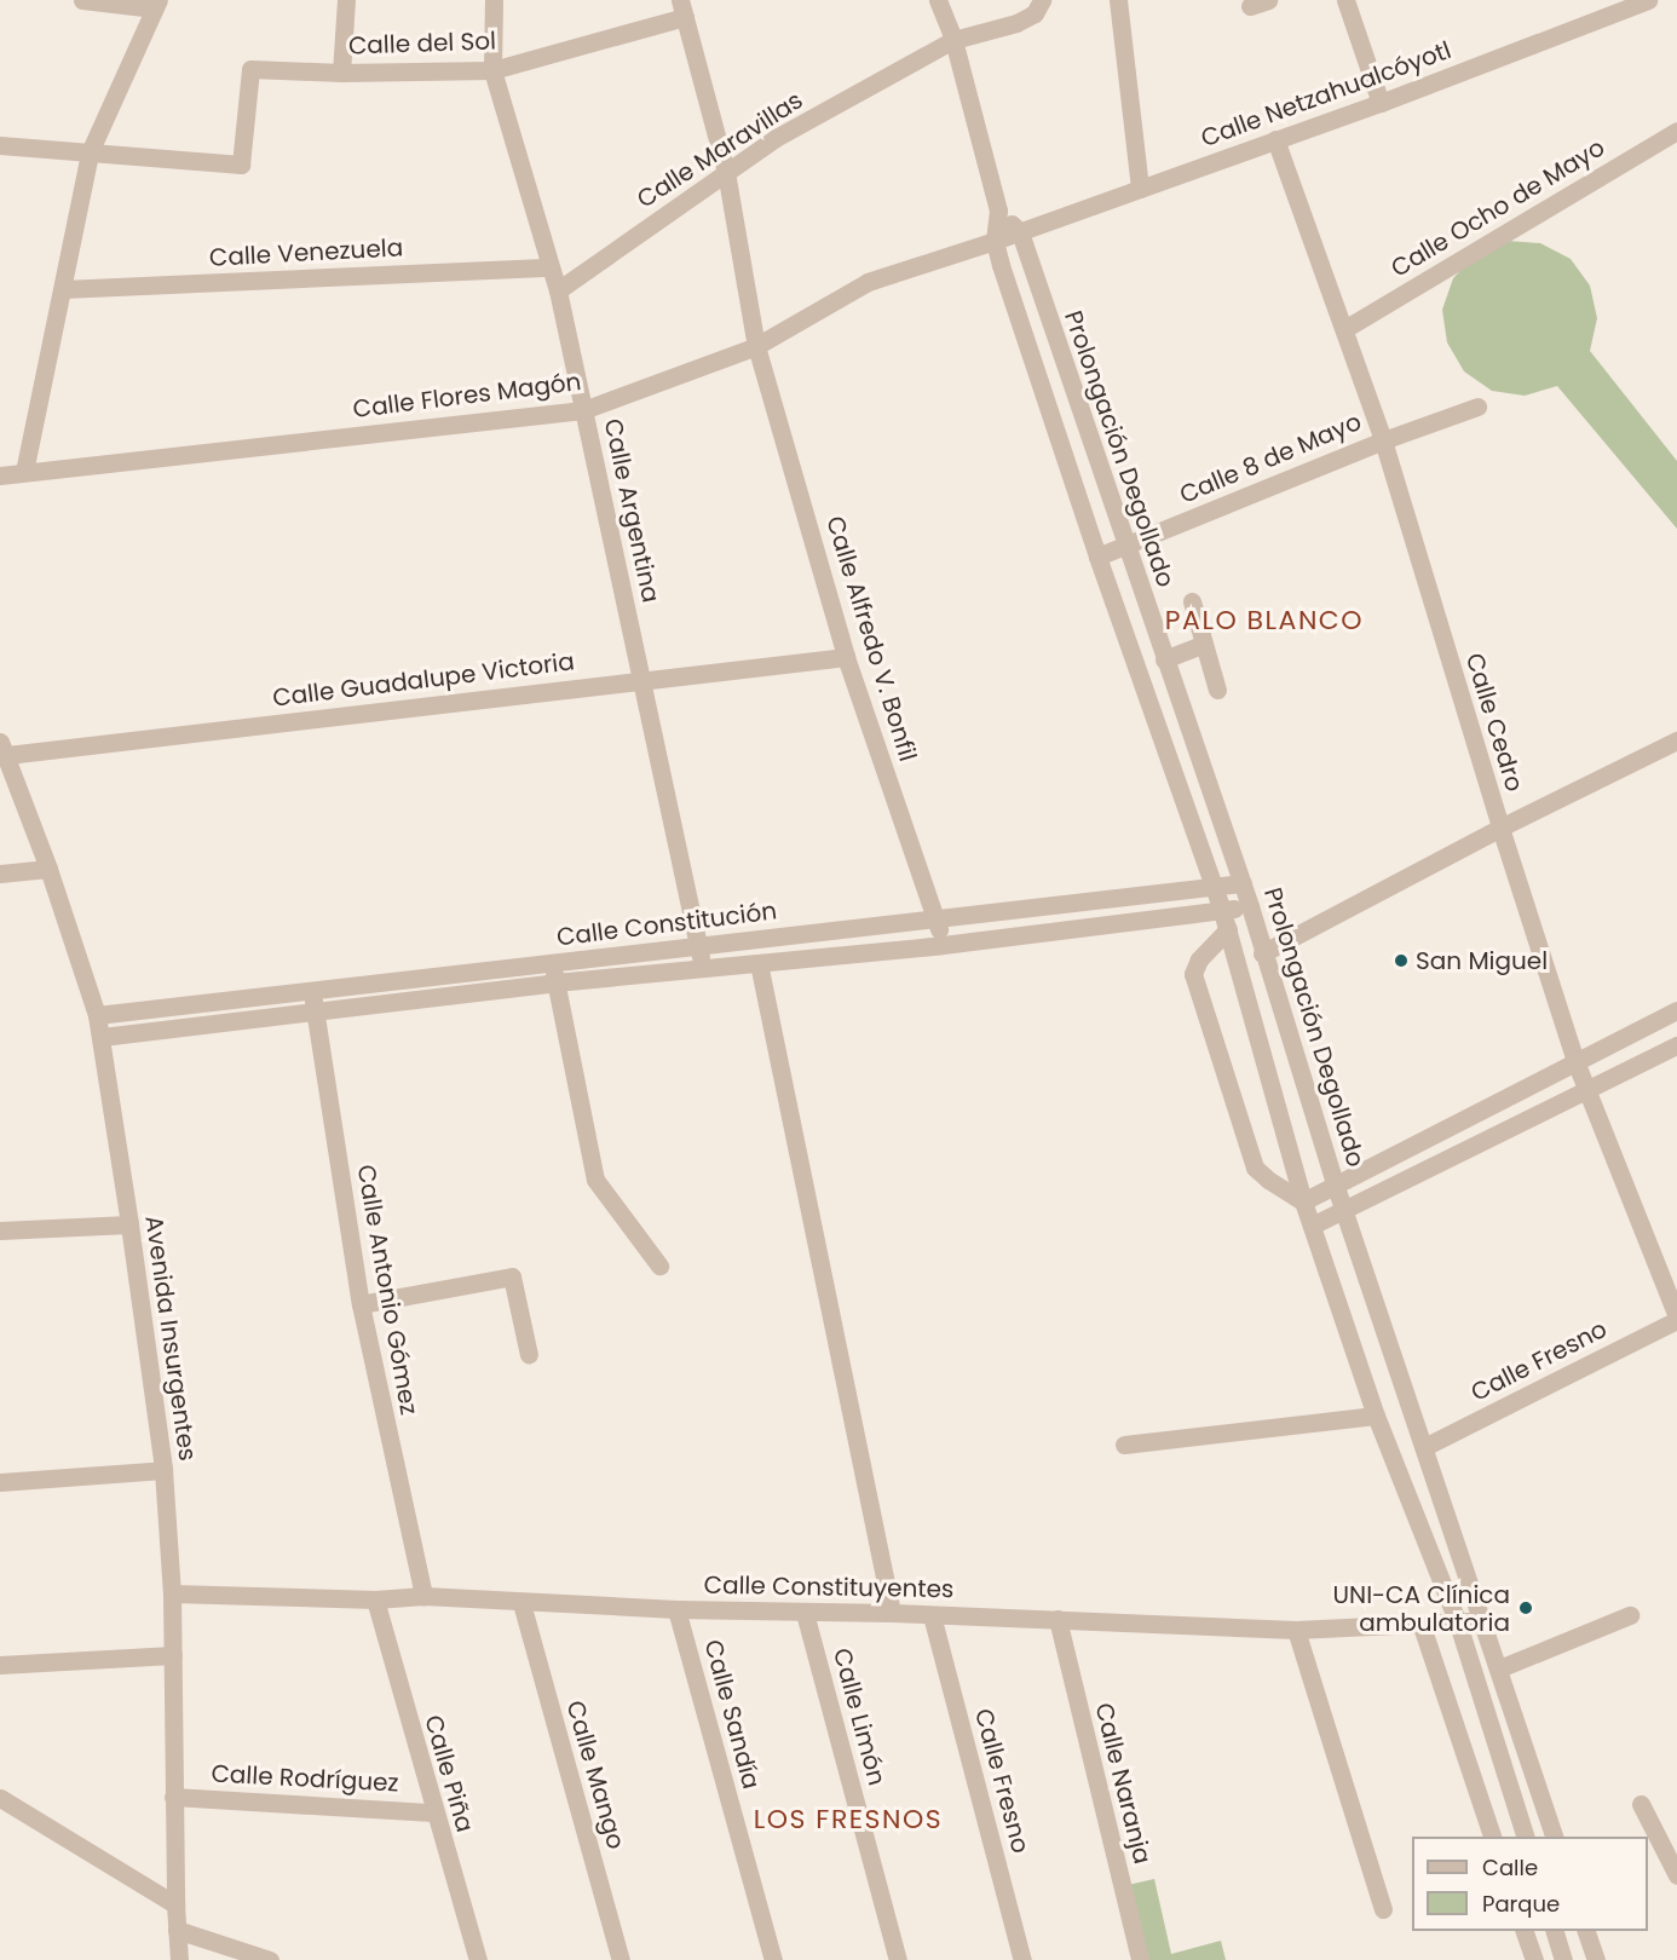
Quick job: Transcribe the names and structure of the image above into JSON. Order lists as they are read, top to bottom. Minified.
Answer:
{"streets":{"street":["Calle del Sol","Calle Netzahualcóyotl","Calle Maravillas","Calle Ocho de Mayo","Calle Venezuela","Calle Flores Magón","Prolongación Degollado","Calle 8 de Mayo","Calle Argentina","Calle Alfredo V. Bonfil","Calle Guadalupe Victoria","Calle Cedro","Calle Constitución","Calle Antonio Gómez","Avenida Insurgentes","Calle Fresno","Calle Constituyentes","Calle Sandía","Calle Limón","Calle Piña","Calle Mango","Calle Rodríguez","Calle Naranja"]},"crossings":[["Calle del Sol","Calle Argentina"],["Calle del Sol","Calle Alfredo V. Bonfil"],["Calle Netzahualcóyotl","Calle Flores Magón"],["Calle Netzahualcóyotl","Prolongación Degollado"],["Calle Netzahualcóyotl","Calle Cedro"],["Calle Maravillas","Calle Argentina"],["Calle Maravillas","Calle Alfredo V. Bonfil"],["Calle Ocho de Mayo","Calle Cedro"],["Calle Venezuela","Calle Argentina"],["Calle Flores Magón","Calle Argentina"],["Calle Flores Magón","Calle Alfredo V. Bonfil"],["Prolongación Degollado","Calle 8 de Mayo"],["Prolongación Degollado","Calle Constitución"],["Prolongación Degollado","Calle Fresno"],["Prolongación Degollado","Calle Constituyentes"],["Calle 8 de Mayo","Calle Cedro"],["Calle Argentina","Calle Guadalupe Victoria"],["Calle Argentina","Calle Constitución"],["Calle Alfredo V. Bonfil","Calle Guadalupe Victoria"],["Calle Alfredo V. Bonfil","Calle Constitución"],["Calle Guadalupe Victoria","Avenida Insurgentes"],["Calle Cedro","Calle Fresno"],["Calle Constitución","Calle Antonio Gómez"],["Calle Constitución","Avenida Insurgentes"],["Calle Constitución","Calle Constituyentes"],["Calle Antonio Gómez","Calle Constituyentes"],["Avenida Insurgentes","Calle Constituyentes"],["Avenida Insurgentes","Calle Rodríguez"],["Calle Fresno","Calle Constituyentes"],["Calle Constituyentes","Calle Sandía"],["Calle Constituyentes","Calle Limón"],["Calle Constituyentes","Calle Piña"],["Calle Constituyentes","Calle Mango"],["Calle Constituyentes","Calle Naranja"],["Calle Piña","Calle Rodríguez"]],"districts":["PALO BLANCO","LOS FRESNOS"],"places":["San Miguel","UNI-CA Clínica ambulatoria"],"legend":["Calle","Parque"]}
